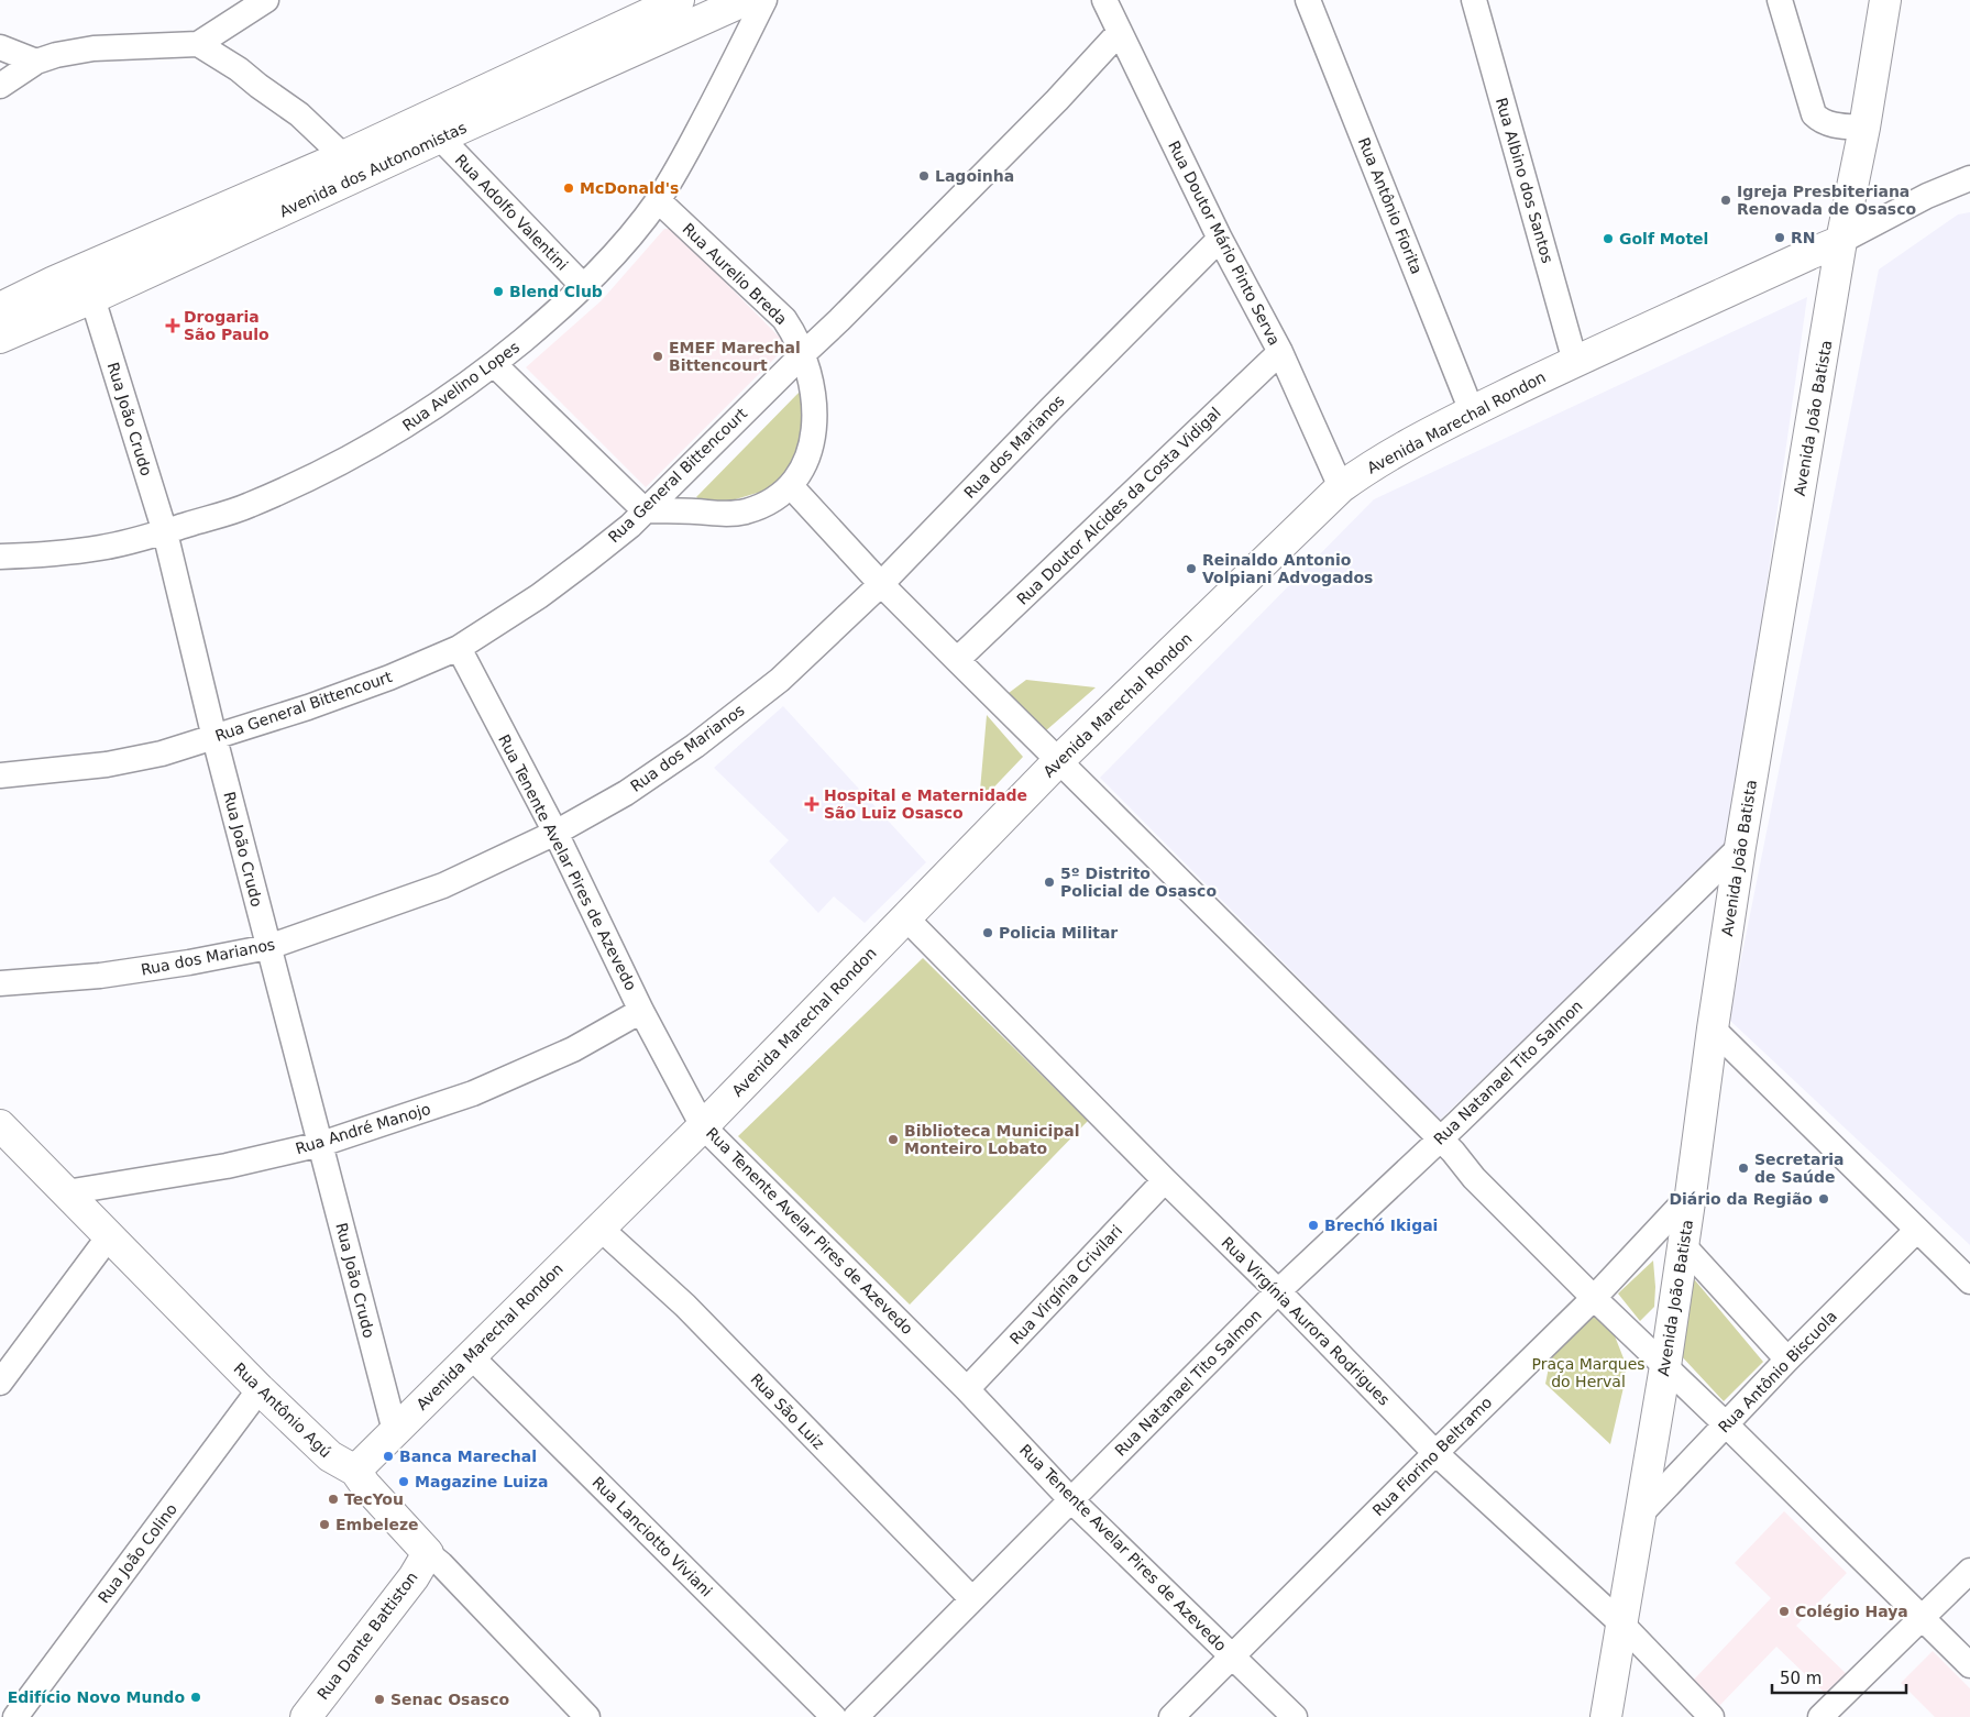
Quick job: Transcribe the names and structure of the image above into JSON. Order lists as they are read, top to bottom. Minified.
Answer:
{"streets":{"main road":["Avenida dos Autonomistas","Avenida João Batista","Avenida Marechal Rondon","Rua Antônio Agú","Rua Dante Battiston"],"street":["Rua Albino dos Santos","Rua Antônio Fiorita","Rua Adolfo Valentini","Rua Doutor Mário Pinto Serva","Rua Aurelio Breda","Rua Avelino Lopes","Rua João Crudo","Rua dos Marianos","Rua General Bittencourt","Rua Doutor Alcides da Costa Vidigal","Rua Tenente Avelar Pires de Azevedo","Rua Natanael Tito Salmon","Rua André Manojo","Rua Virgínia Crivilari","Rua Virgínia Aurora Rodrigues","Rua Antônio Biscuola","Rua São Luiz","Rua Fiorino Beltramo","Rua Lanciotto Viviani","Rua João Colino"]},"crossings":[["Avenida dos Autonomistas","Rua Adolfo Valentini"],["Avenida dos Autonomistas","Rua João Crudo"],["Rua Albino dos Santos","Avenida Marechal Rondon"],["Rua Antônio Fiorita","Avenida Marechal Rondon"],["Rua Adolfo Valentini","Rua Avelino Lopes"],["Rua Doutor Mário Pinto Serva","Avenida Marechal Rondon"],["Rua Doutor Mário Pinto Serva","Rua dos Marianos"],["Rua Doutor Mário Pinto Serva","Rua General Bittencourt"],["Rua Doutor Mário Pinto Serva","Rua Doutor Alcides da Costa Vidigal"],["Rua Aurelio Breda","Rua Avelino Lopes"],["Rua Aurelio Breda","Rua General Bittencourt"],["Rua Avelino Lopes","Rua João Crudo"],["Avenida João Batista","Avenida Marechal Rondon"],["Avenida João Batista","Rua Natanael Tito Salmon"],["Avenida João Batista","Rua Virgínia Aurora Rodrigues"],["Avenida João Batista","Rua Antônio Biscuola"],["Avenida João Batista","Rua Fiorino Beltramo"],["Rua João Crudo","Avenida Marechal Rondon"],["Rua João Crudo","Rua dos Marianos"],["Rua João Crudo","Rua General Bittencourt"],["Rua João Crudo","Rua André Manojo"],["Avenida Marechal Rondon","Rua Tenente Avelar Pires de Azevedo"],["Avenida Marechal Rondon","Rua Virgínia Aurora Rodrigues"],["Avenida Marechal Rondon","Rua Antônio Agú"],["Avenida Marechal Rondon","Rua São Luiz"],["Avenida Marechal Rondon","Rua Lanciotto Viviani"],["Rua dos Marianos","Rua Tenente Avelar Pires de Azevedo"],["Rua General Bittencourt","Rua Tenente Avelar Pires de Azevedo"],["Rua Tenente Avelar Pires de Azevedo","Rua Natanael Tito Salmon"],["Rua Tenente Avelar Pires de Azevedo","Rua André Manojo"],["Rua Tenente Avelar Pires de Azevedo","Rua Virgínia Crivilari"],["Rua Tenente Avelar Pires de Azevedo","Rua Fiorino Beltramo"],["Rua Natanael Tito Salmon","Rua Virgínia Aurora Rodrigues"],["Rua Natanael Tito Salmon","Rua São Luiz"],["Rua André Manojo","Rua Antônio Agú"],["Rua Virgínia Crivilari","Rua Virgínia Aurora Rodrigues"],["Rua Virgínia Aurora Rodrigues","Rua Fiorino Beltramo"],["Rua Antônio Agú","Rua João Colino"],["Rua Antônio Agú","Rua Dante Battiston"]],"parks":["Praça Marques do Herval"],"places":{"other":["Lagoinha","McDonald's","Igreja Presbiteriana Renovada de Osasco","RN","Golf Motel","Blend Club","EMEF Marechal Bittencourt","Reinaldo Antonio Volpiani Advogados","5º Distrito Policial de Osasco","Policia Militar","Biblioteca Municipal Monteiro Lobato","Secretaria de Saúde","Diário da Região","Brechó Ikigai","Banca Marechal","Magazine Luiza","TecYou","Embeleze","Colégio Haya","Edifício Novo Mundo","Senac Osasco"],"health":["Drogaria São Paulo","Hospital e Maternidade São Luiz Osasco"]},"scale_bar":"50 m"}
